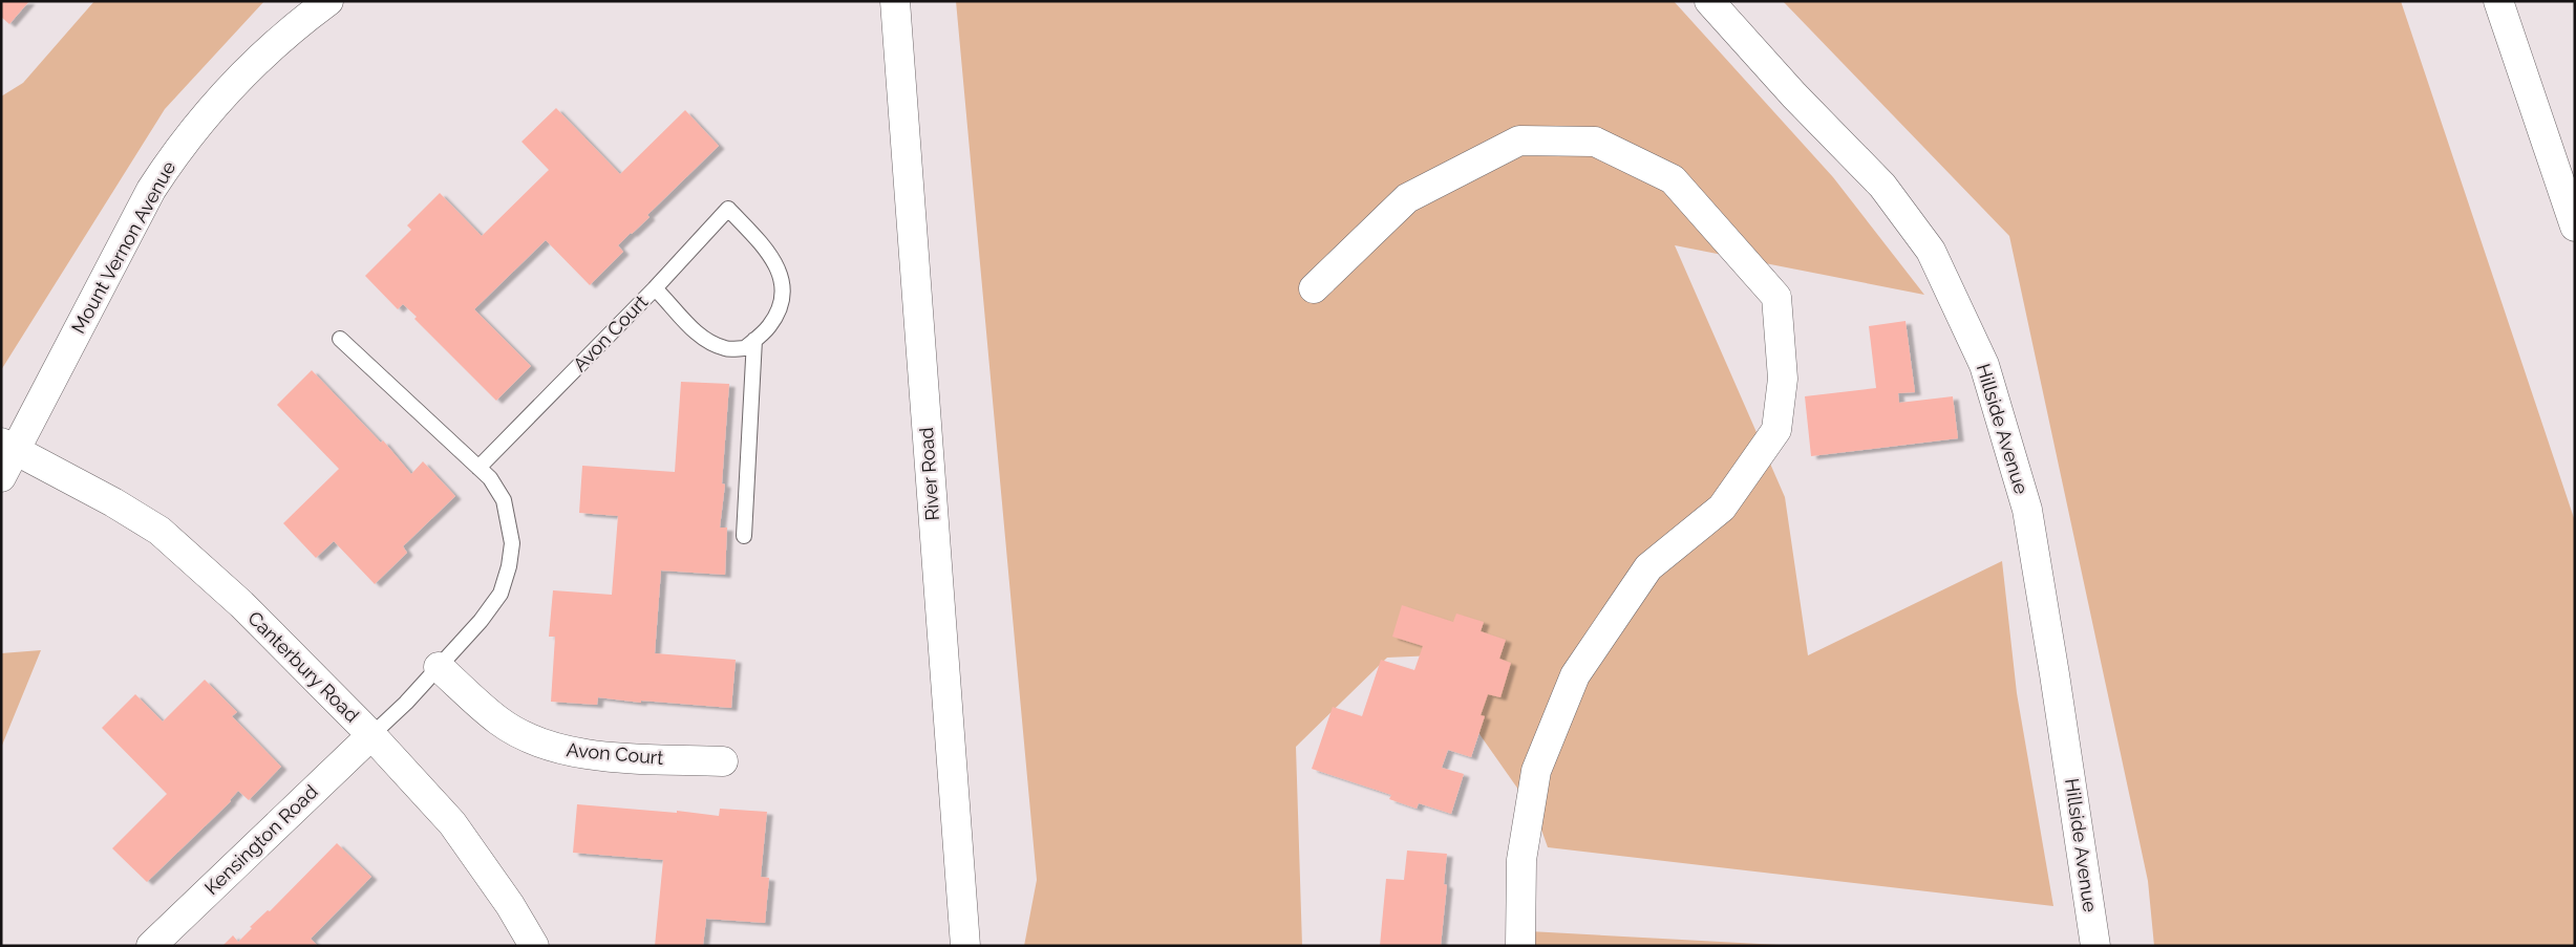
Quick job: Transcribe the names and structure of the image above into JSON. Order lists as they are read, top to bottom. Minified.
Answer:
{"streets":{"street":["Mount Vernon Avenue","Avon Court","Hillside Avenue","River Road","Canterbury Road","Kensington Road"]},"crossings":[["Mount Vernon Avenue","Canterbury Road"],["Canterbury Road","Kensington Road"]]}
